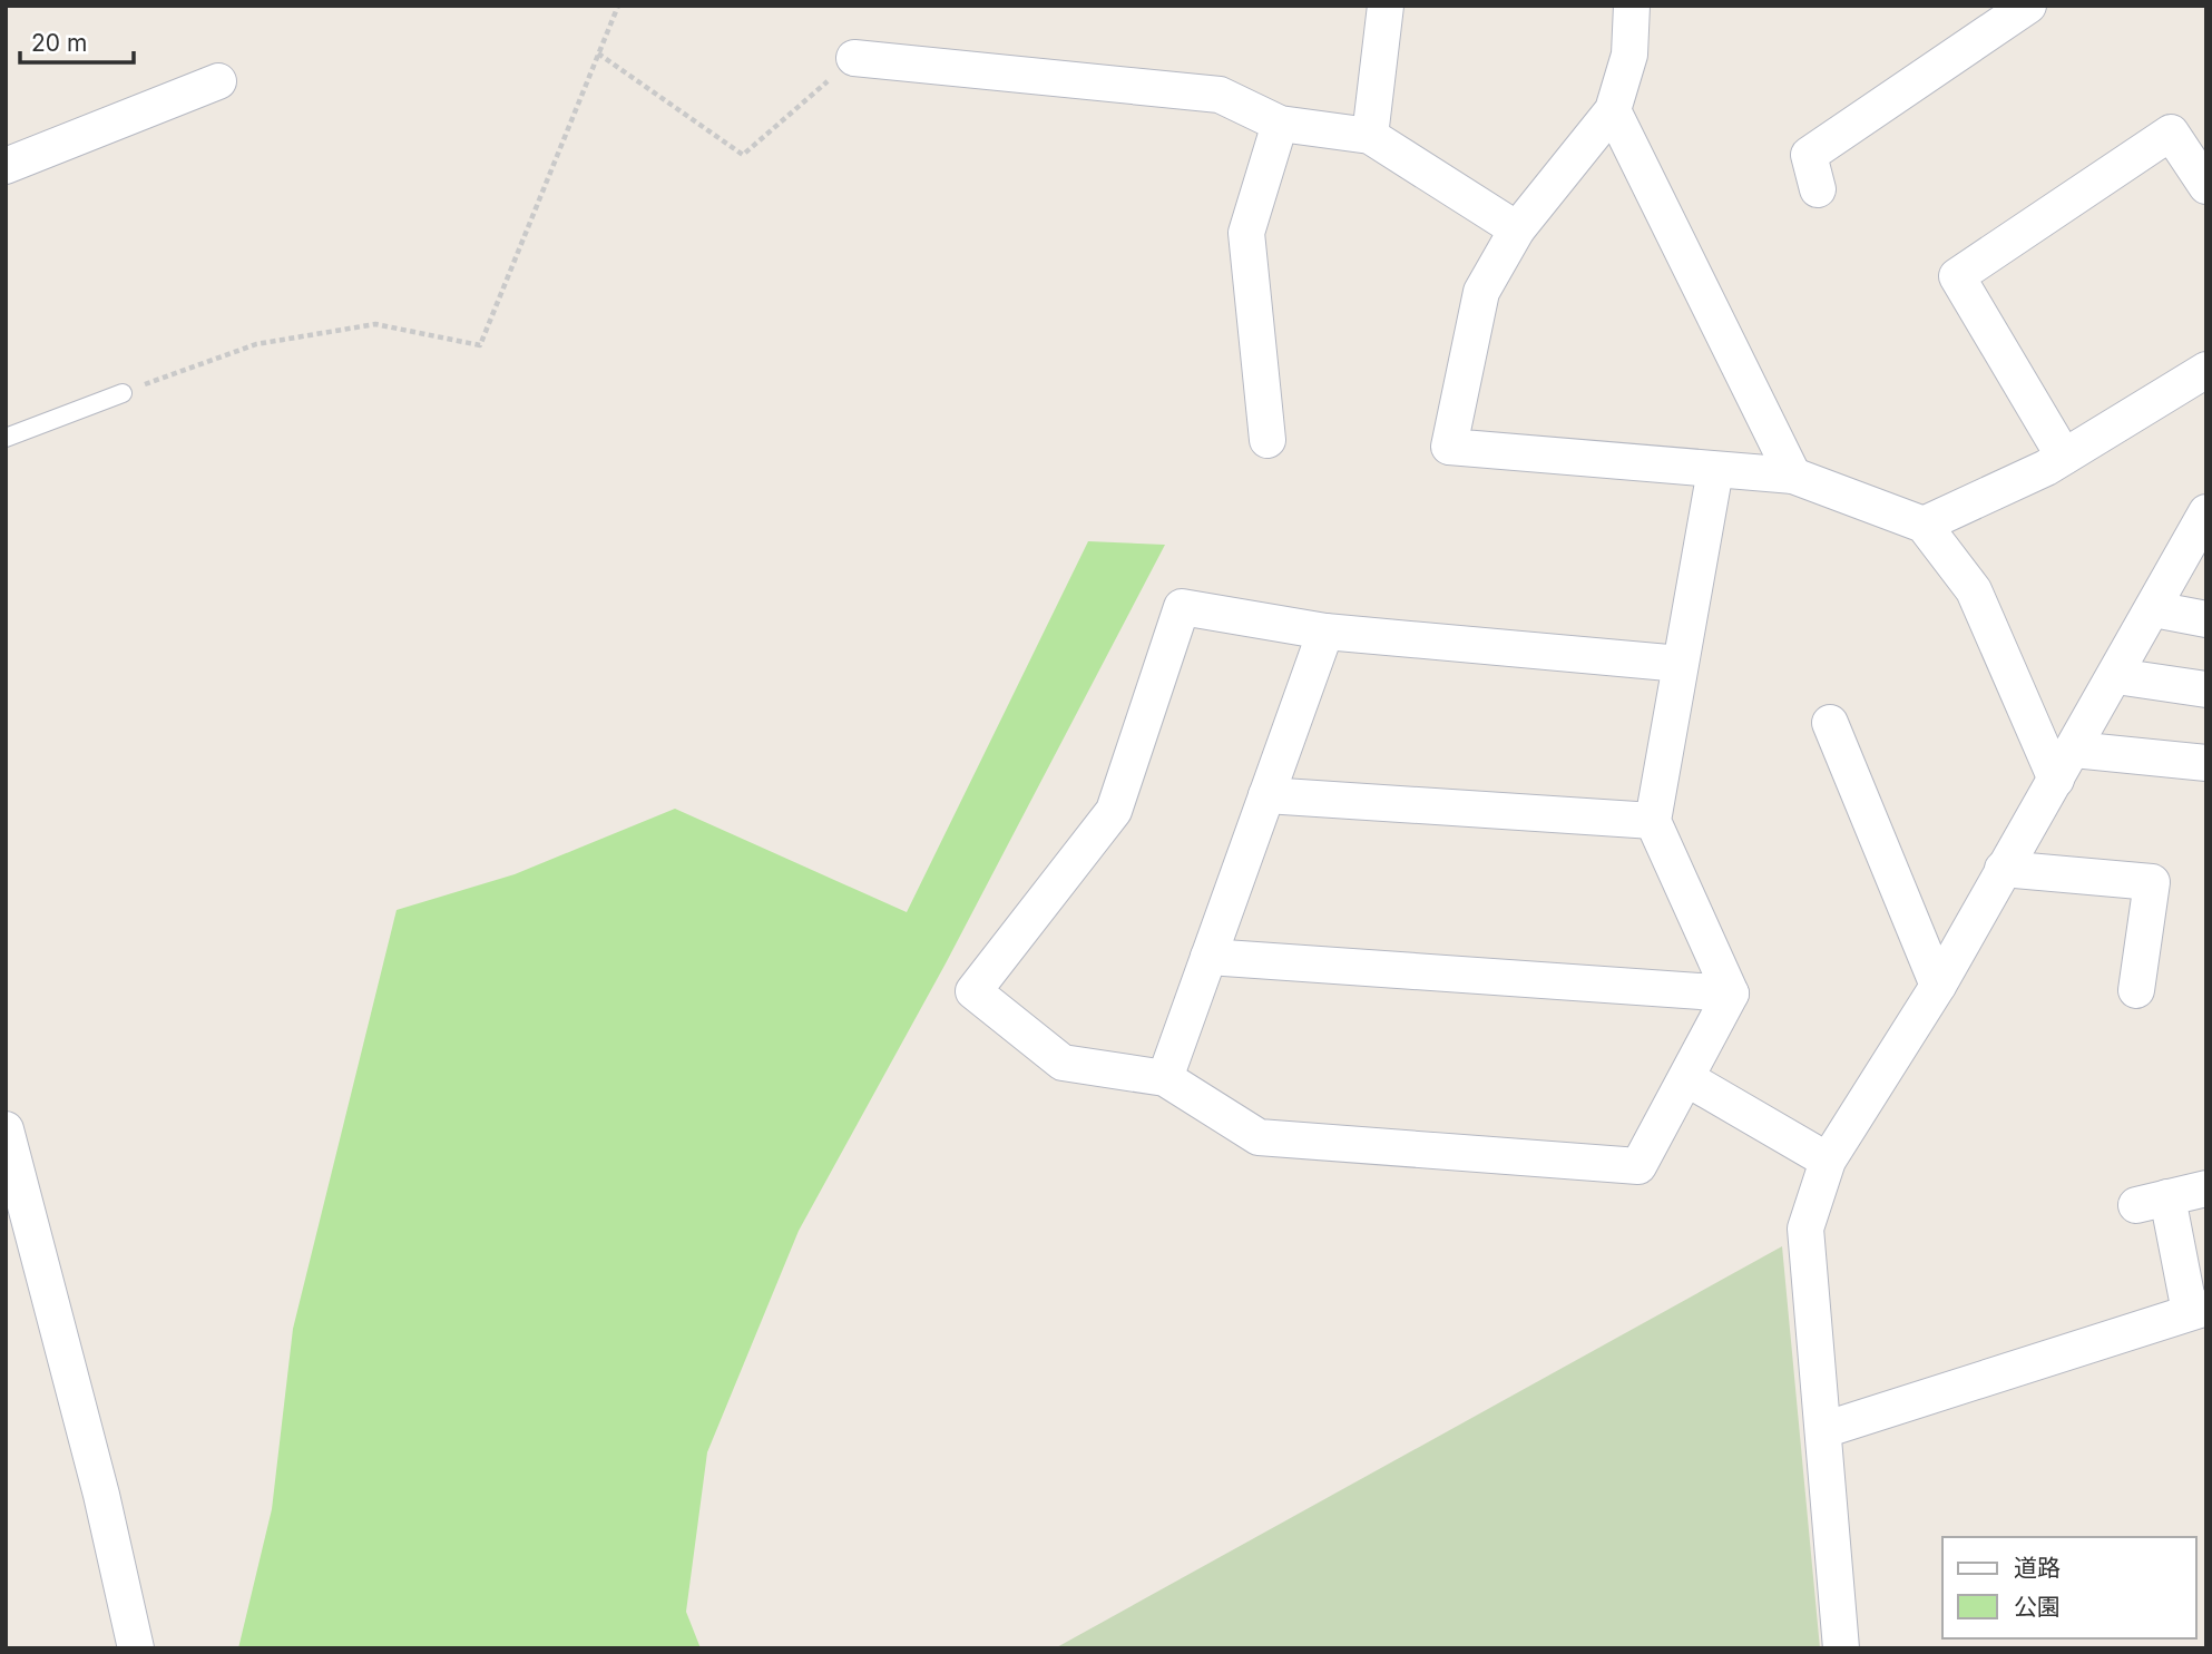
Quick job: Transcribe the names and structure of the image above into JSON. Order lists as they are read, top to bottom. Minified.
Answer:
{"legend":["道路","公園"],"scale_bar":"20 m"}
